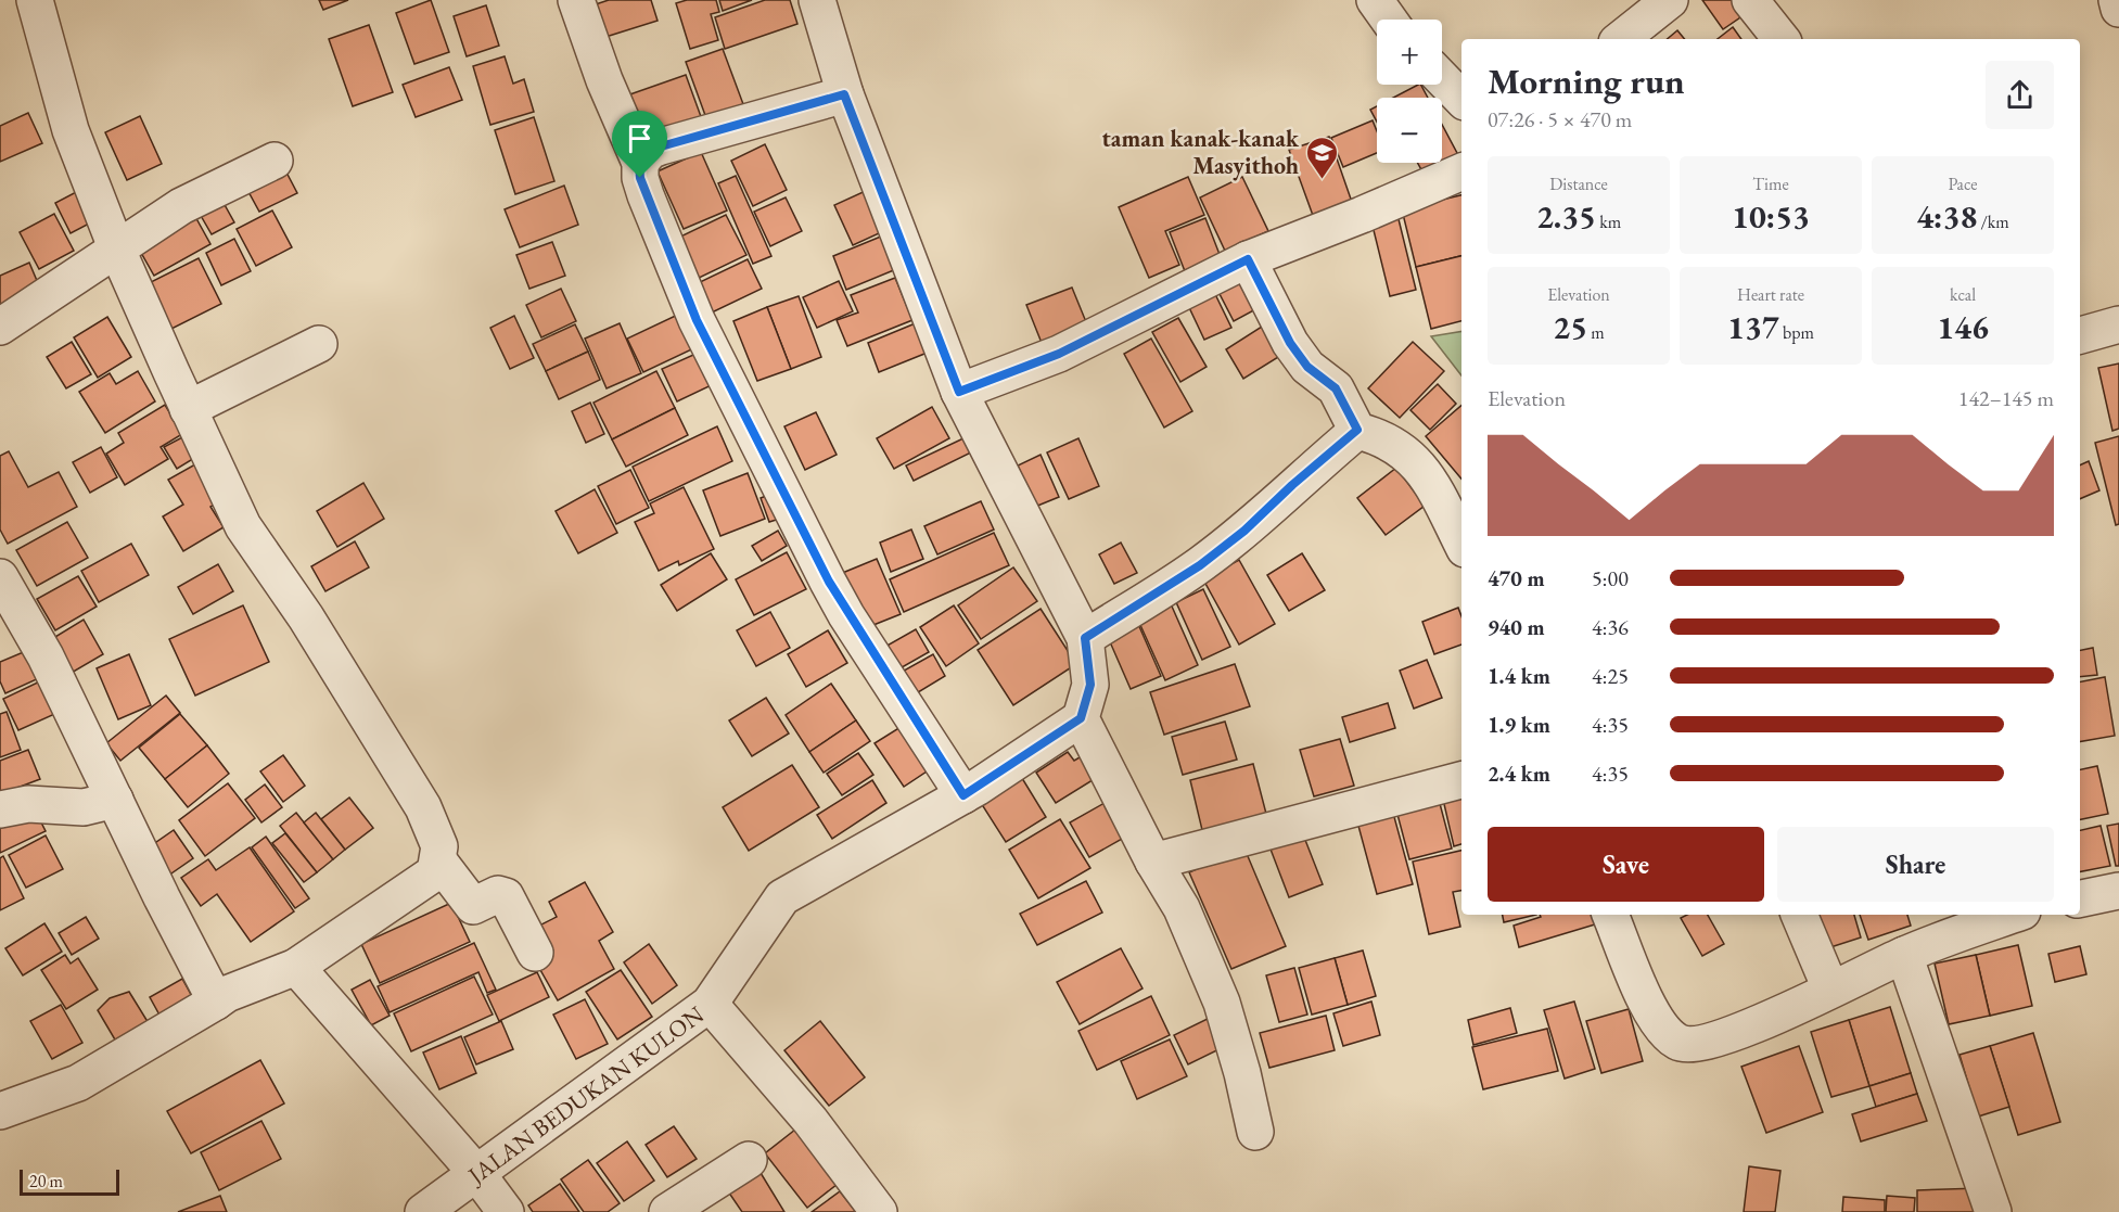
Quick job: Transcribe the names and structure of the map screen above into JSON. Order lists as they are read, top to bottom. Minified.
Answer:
{"streets":{"street":["JALAN BEDUKAN KULON"]},"places":{"school or university":["taman kanak-kanak Masyithoh"]},"scale_bar":"20 m","page":{"map_buttons":["+","−"],"heading":["Morning run","07:26 · 5 × 470 m"],"stats":[["Distance","2.35 km"],["Time","10:53"],["Pace","4:38 /km"],["Elevation","25 m"],["Heart rate","137 bpm"],["kcal","146"]],"chart":["Elevation","142–145 m"],"list":[{"name":"470 m","note":"5:00"},{"name":"940 m","note":"4:36"},{"name":"1.4 km","note":"4:25"},{"name":"1.9 km","note":"4:35"},{"name":"2.4 km","note":"4:35"}],"buttons":["Save","Share"],"scale":"20 m"}}
